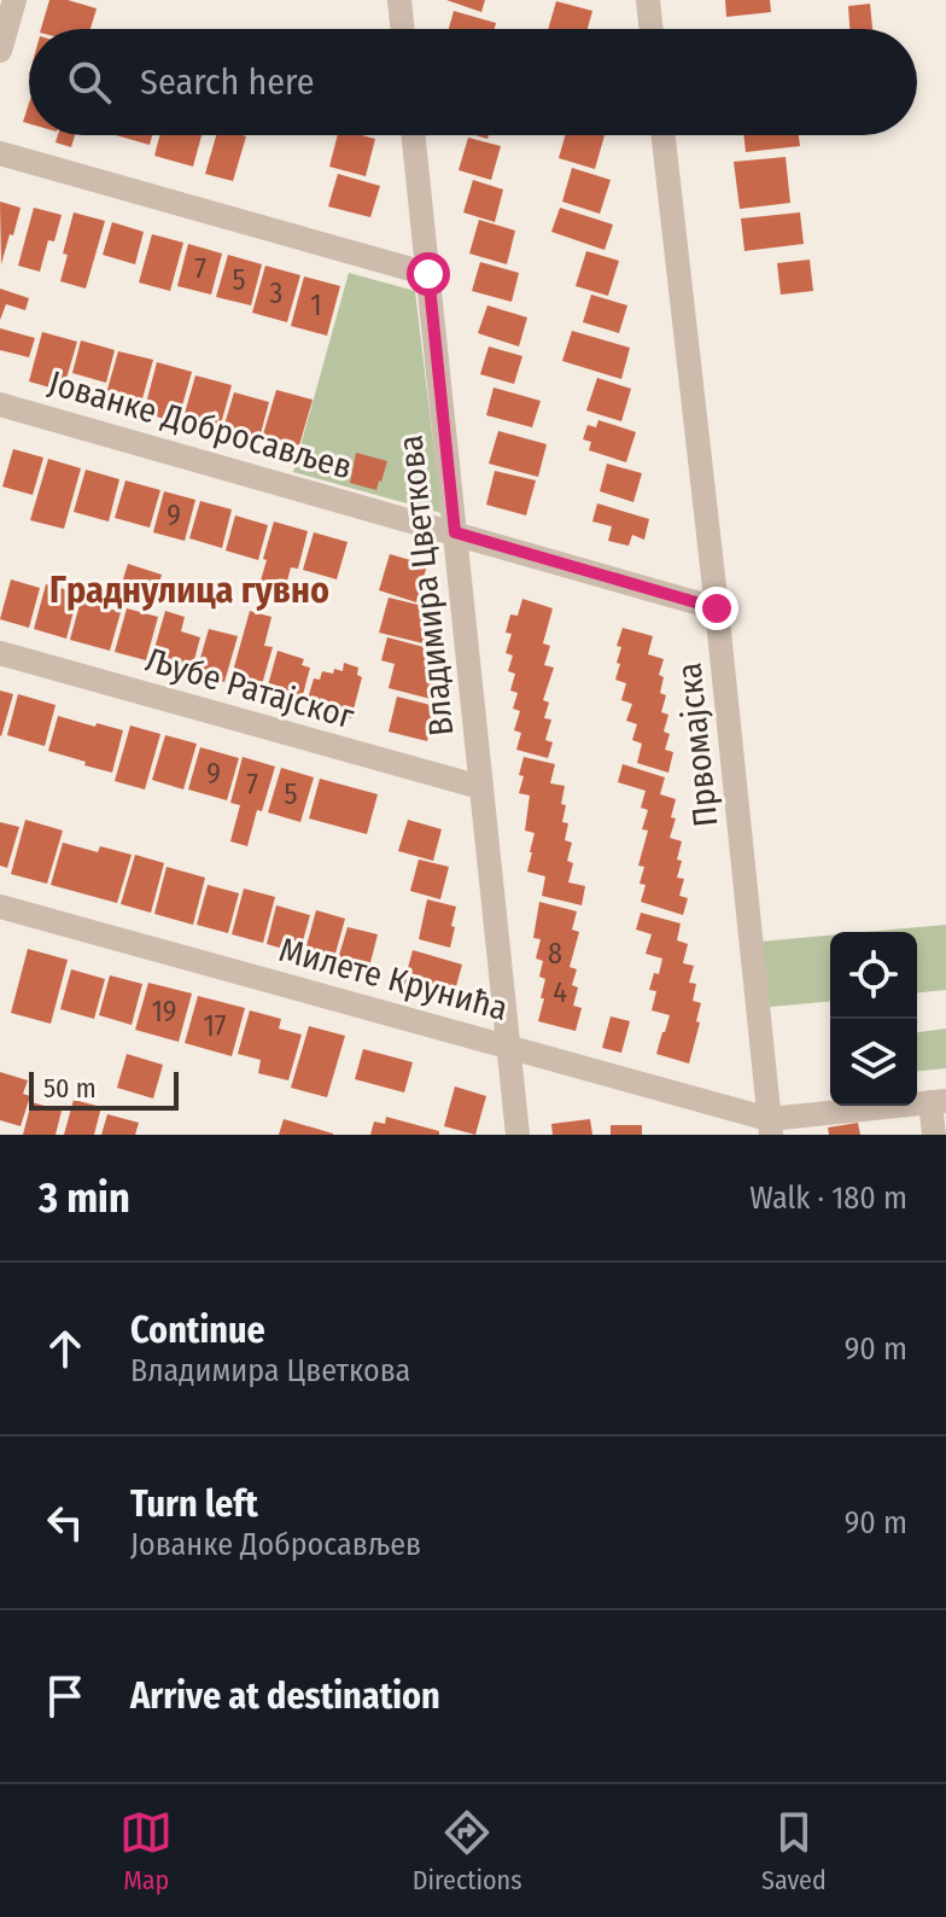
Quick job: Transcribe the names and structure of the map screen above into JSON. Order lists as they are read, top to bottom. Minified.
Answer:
{"streets":{"street":["Јованке Добросављев","Владимира Цветкова","Љубе Ратајског","Првомајска","Милете Крунића"]},"crossings":[["Јованке Добросављев","Владимира Цветкова"],["Јованке Добросављев","Првомајска"],["Владимира Цветкова","Љубе Ратајског"],["Владимира Цветкова","Милете Крунића"],["Првомајска","Милете Крунића"]],"districts":["Граднулица гувно"],"house_numbers":["7","5","3","1","9","9","7","5","8","4","19","17"],"scale_bar":"50 m","page":{"search":"Search here","scale":"50 m","heading":["3 min","Walk · 180 m"],"list":[["Continue","Владимира Цветкова","90 m"],["Turn left","Јованке Добросављев","90 m"],"Arrive at destination"],"nav":["Map","Directions","Saved"]}}
